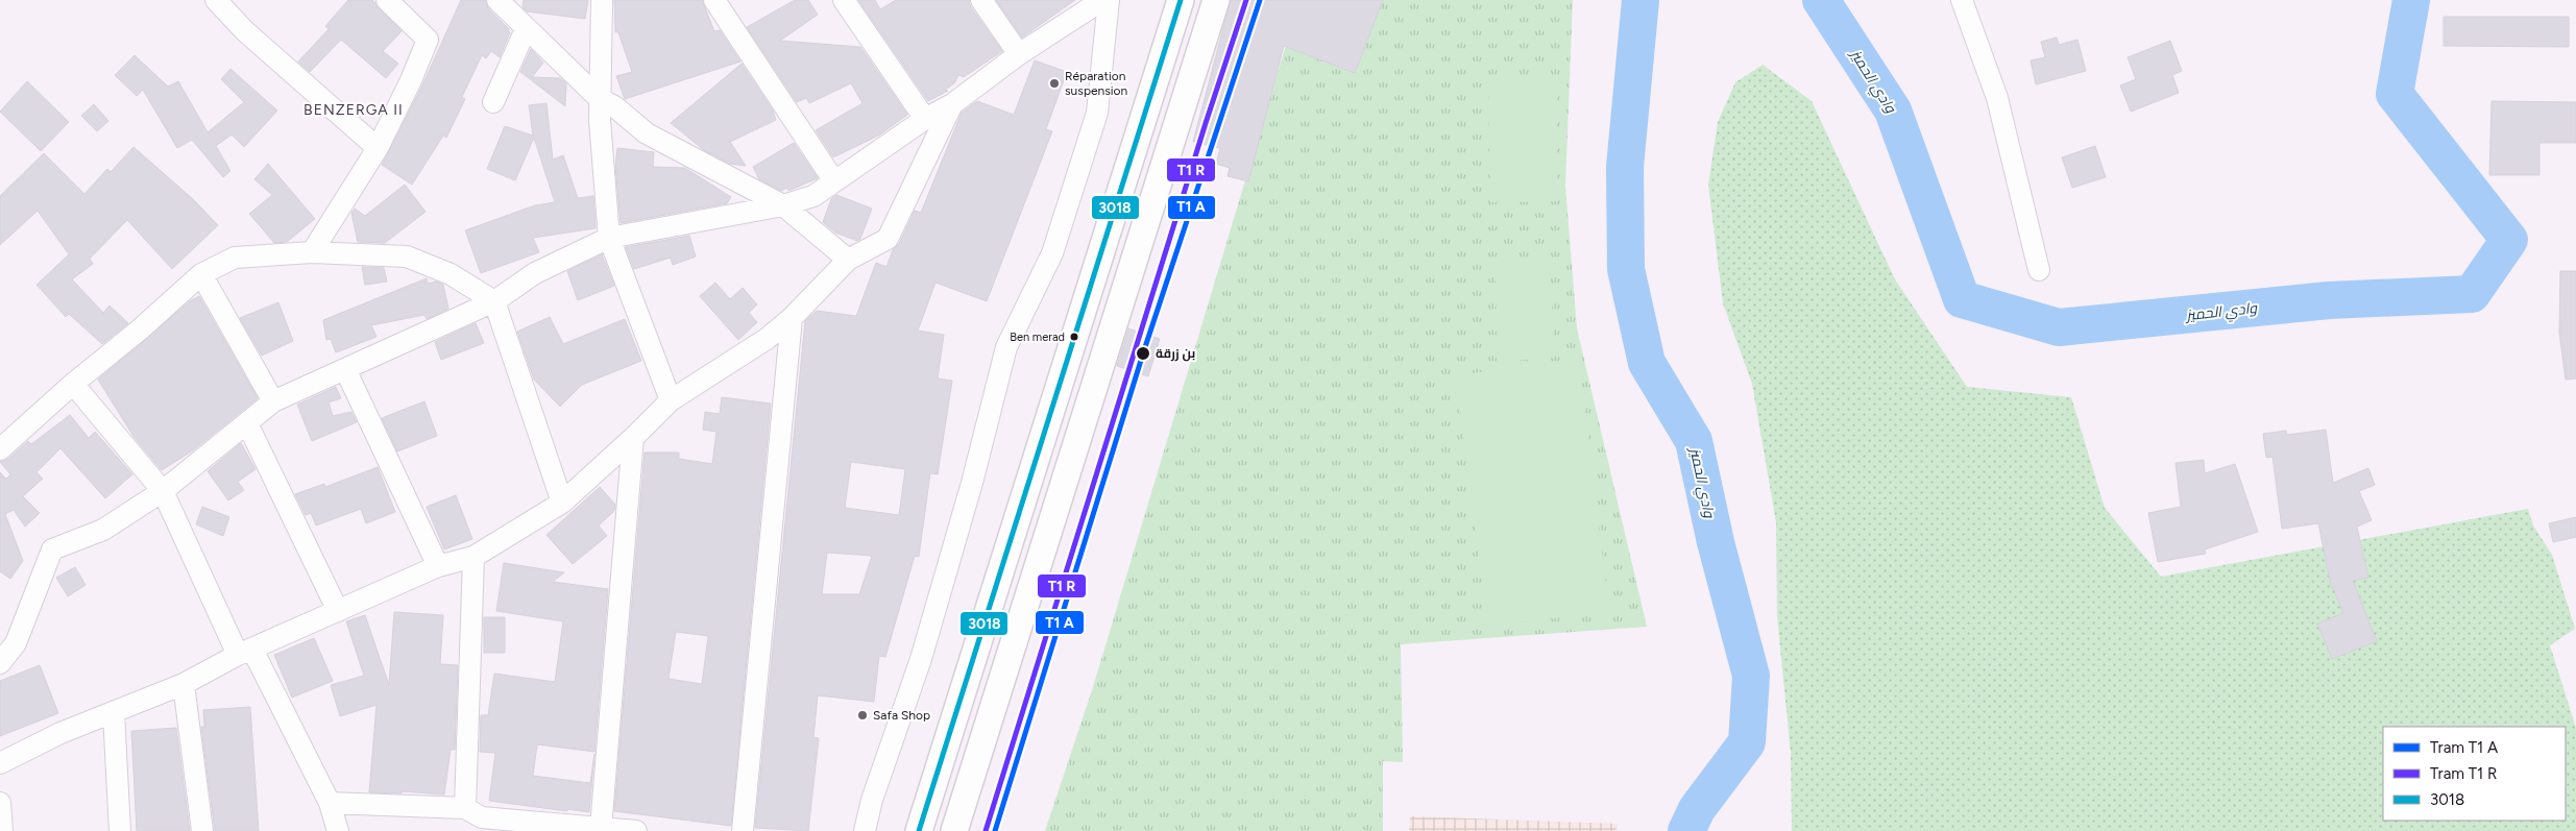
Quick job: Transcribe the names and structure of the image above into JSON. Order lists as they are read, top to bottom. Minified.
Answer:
{"districts":["BENZERGA II"],"water":["وادي الحميز"],"places":["Réparation suspension","Ben merad","بن زرقة","Safa Shop"],"lines":["transit line 3018"],"legend":["Tram T1 A","Tram T1 R","3018"]}
